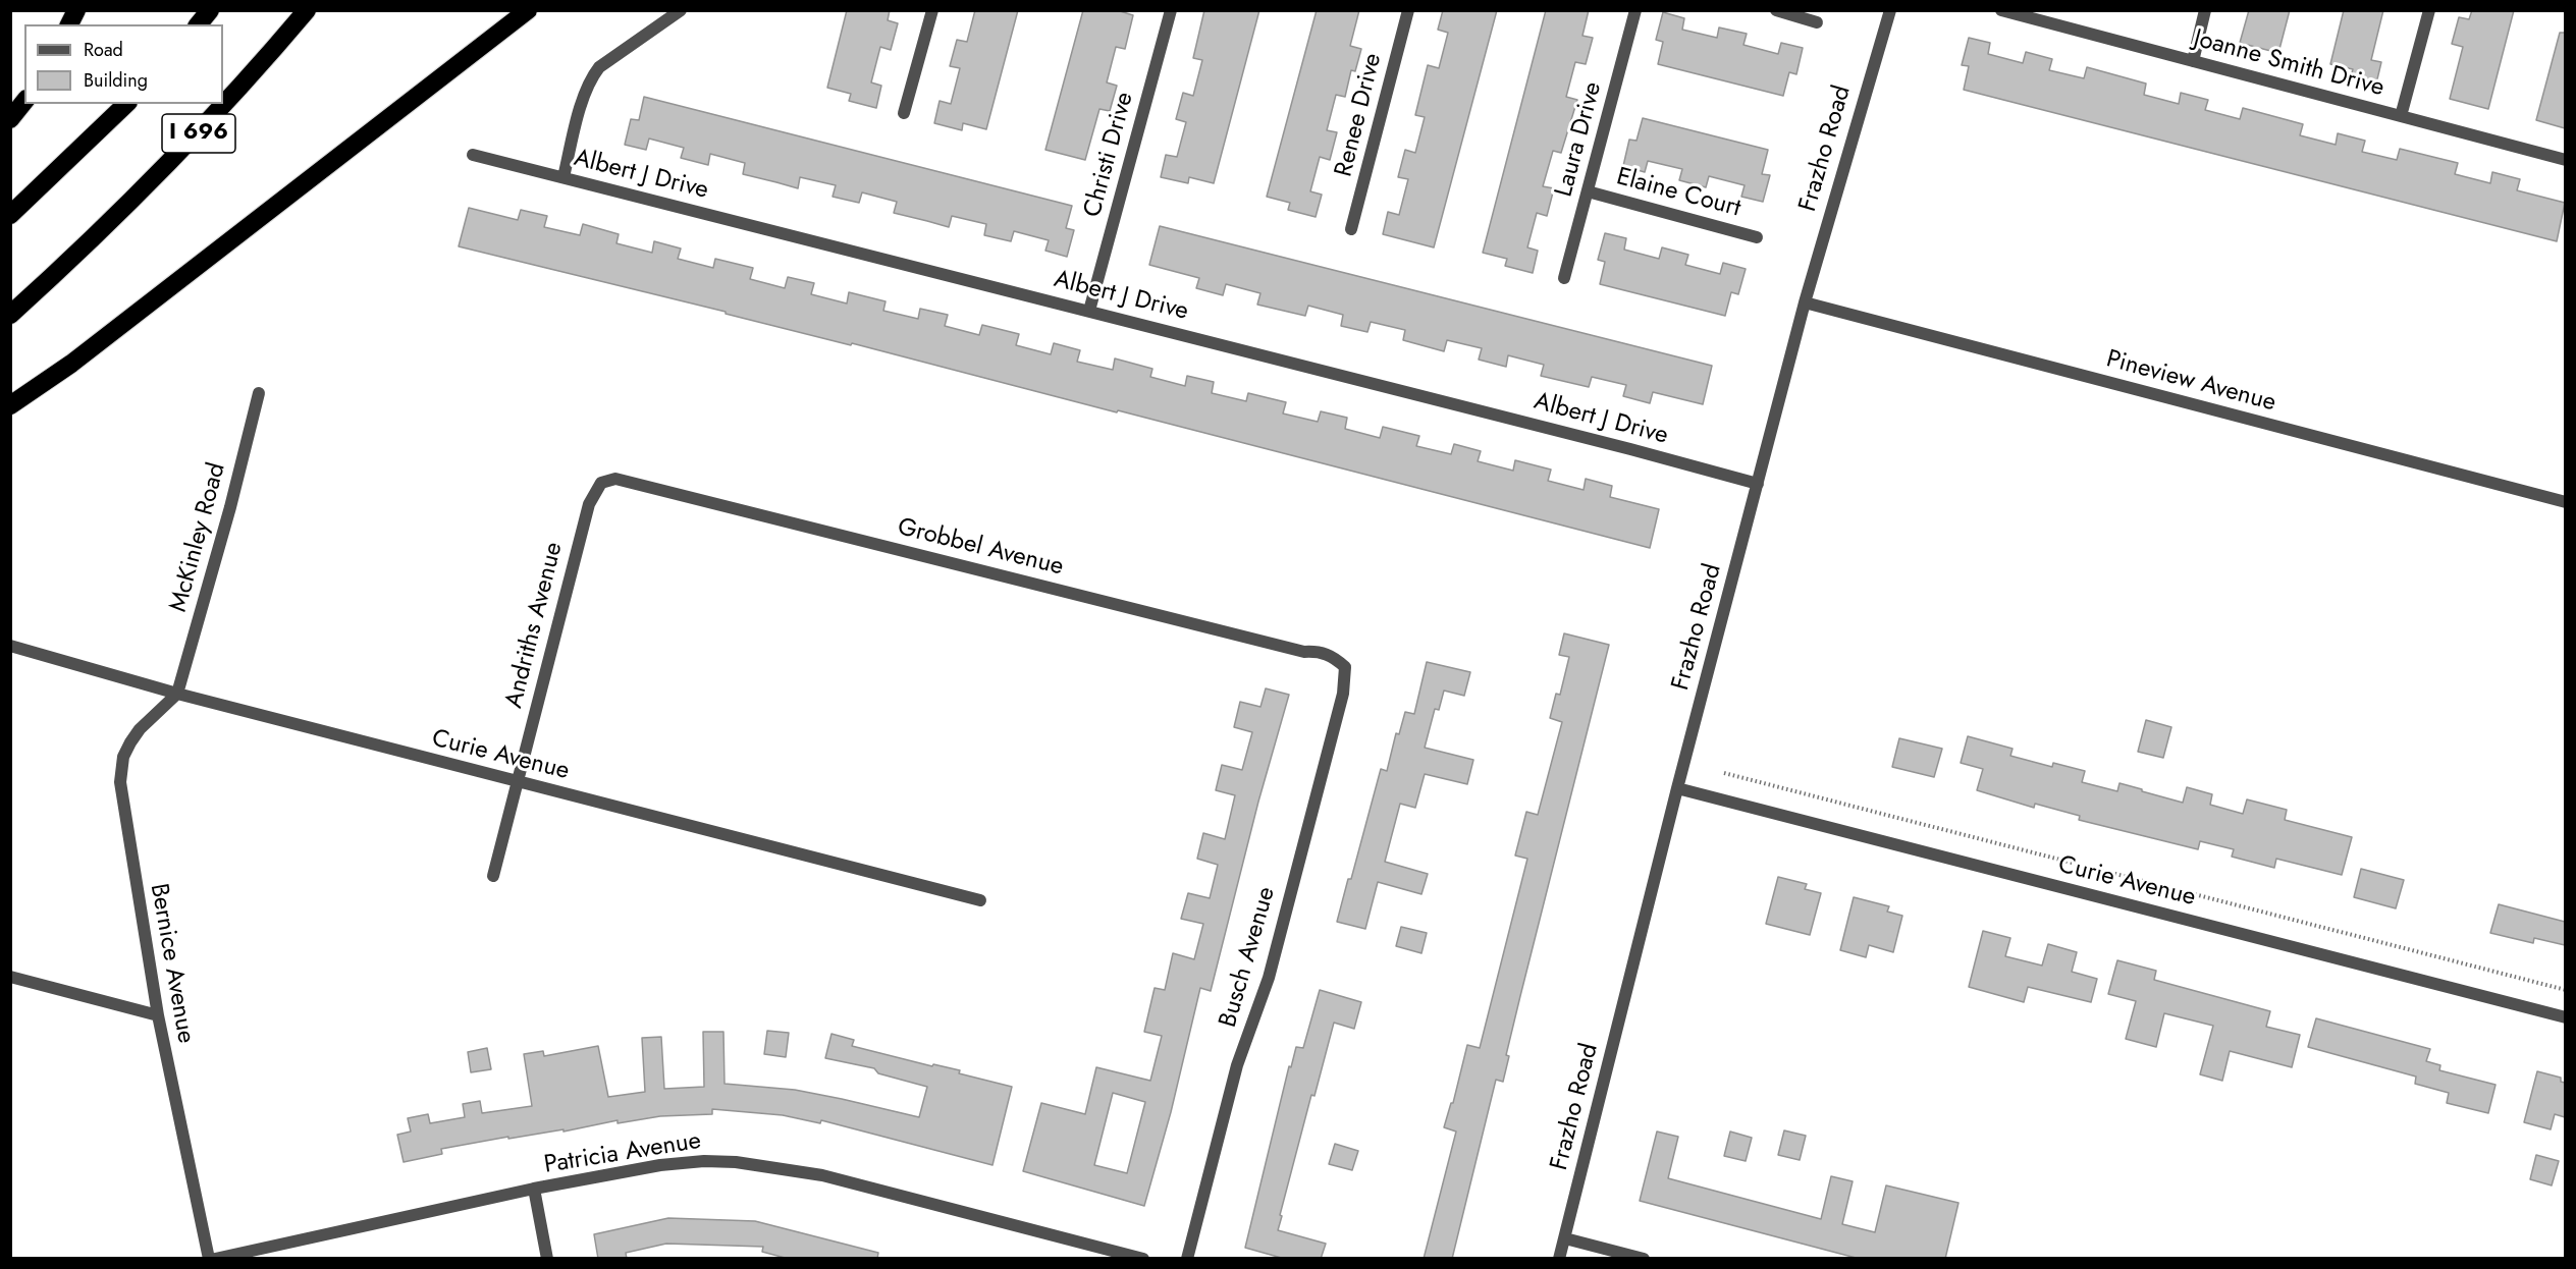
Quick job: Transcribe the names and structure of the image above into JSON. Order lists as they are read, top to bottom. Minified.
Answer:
{"streets":{"highway":["I 696"],"street":["Joanne Smith Drive","Renee Drive","Laura Drive","Frazho Road","Christi Drive","Albert J Drive","Elaine Court","Pineview Avenue","McKinley Road","Grobbel Avenue","Andriths Avenue","Curie Avenue","Busch Avenue","Bernice Avenue","Patricia Avenue"]},"crossings":[["Laura Drive","Elaine Court"],["Frazho Road","Albert J Drive"],["Frazho Road","Pineview Avenue"],["Frazho Road","Curie Avenue"],["Christi Drive","Albert J Drive"],["McKinley Road","Curie Avenue"],["McKinley Road","Bernice Avenue"],["Grobbel Avenue","Andriths Avenue"],["Grobbel Avenue","Busch Avenue"],["Andriths Avenue","Curie Avenue"],["Curie Avenue","Bernice Avenue"]],"legend":["Road","Building"]}
